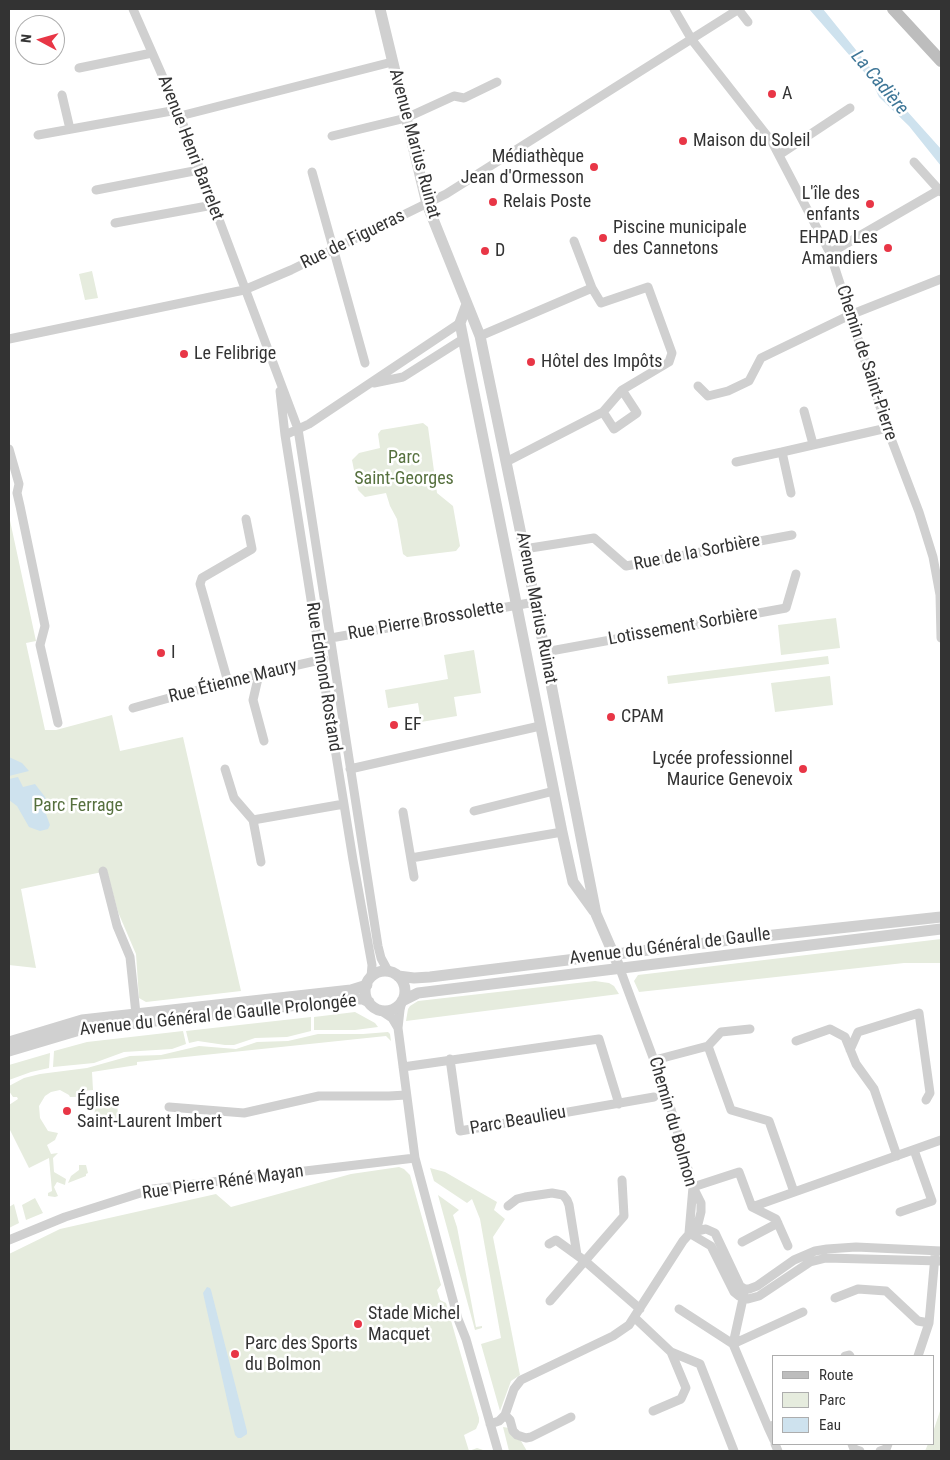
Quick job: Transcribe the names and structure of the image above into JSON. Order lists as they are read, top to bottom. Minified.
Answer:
{"streets":{"street":["Avenue Marius Ruinat","Avenue Henri Barrelet","Rue de Figueras","Chemin de Saint-Pierre","Rue de la Sorbière","Rue Pierre Brossolette","Lotissement Sorbière","Rue Edmond Rostand","Rue Étienne Maury","Avenue du Général de Gaulle","Avenue du Général de Gaulle Prolongée","Parc Beaulieu","Chemin du Bolmon","Rue Pierre Réné Mayan"]},"crossings":[["Avenue Marius Ruinat","Rue de Figueras"],["Avenue Marius Ruinat","Rue de la Sorbière"],["Avenue Marius Ruinat","Rue Pierre Brossolette"],["Avenue Marius Ruinat","Lotissement Sorbière"],["Avenue Marius Ruinat","Avenue du Général de Gaulle"],["Avenue Marius Ruinat","Chemin du Bolmon"],["Avenue Henri Barrelet","Rue de Figueras"],["Avenue Henri Barrelet","Rue Edmond Rostand"],["Rue de Figueras","Chemin de Saint-Pierre"],["Rue de Figueras","Rue Edmond Rostand"],["Rue Pierre Brossolette","Rue Edmond Rostand"],["Rue Edmond Rostand","Rue Étienne Maury"],["Rue Edmond Rostand","Avenue du Général de Gaulle"],["Rue Edmond Rostand","Avenue du Général de Gaulle Prolongée"],["Avenue du Général de Gaulle","Avenue du Général de Gaulle Prolongée"],["Avenue du Général de Gaulle","Chemin du Bolmon"]],"water":["La Cadière"],"parks":["Parc Saint-Georges","Parc Ferrage"],"places":["A","Maison du Soleil","Médiathèque Jean d'Ormesson","Relais Poste","L'île des enfants","Piscine municipale des Cannetons","EHPAD Les Amandiers","D","Le Felibrige","Hôtel des Impôts","I","CPAM","EF","Lycée professionnel Maurice Genevoix","Église Saint-Laurent Imbert","Stade Michel Macquet","Parc des Sports du Bolmon"],"legend":["Route","Parc","Eau"],"north":"left"}
